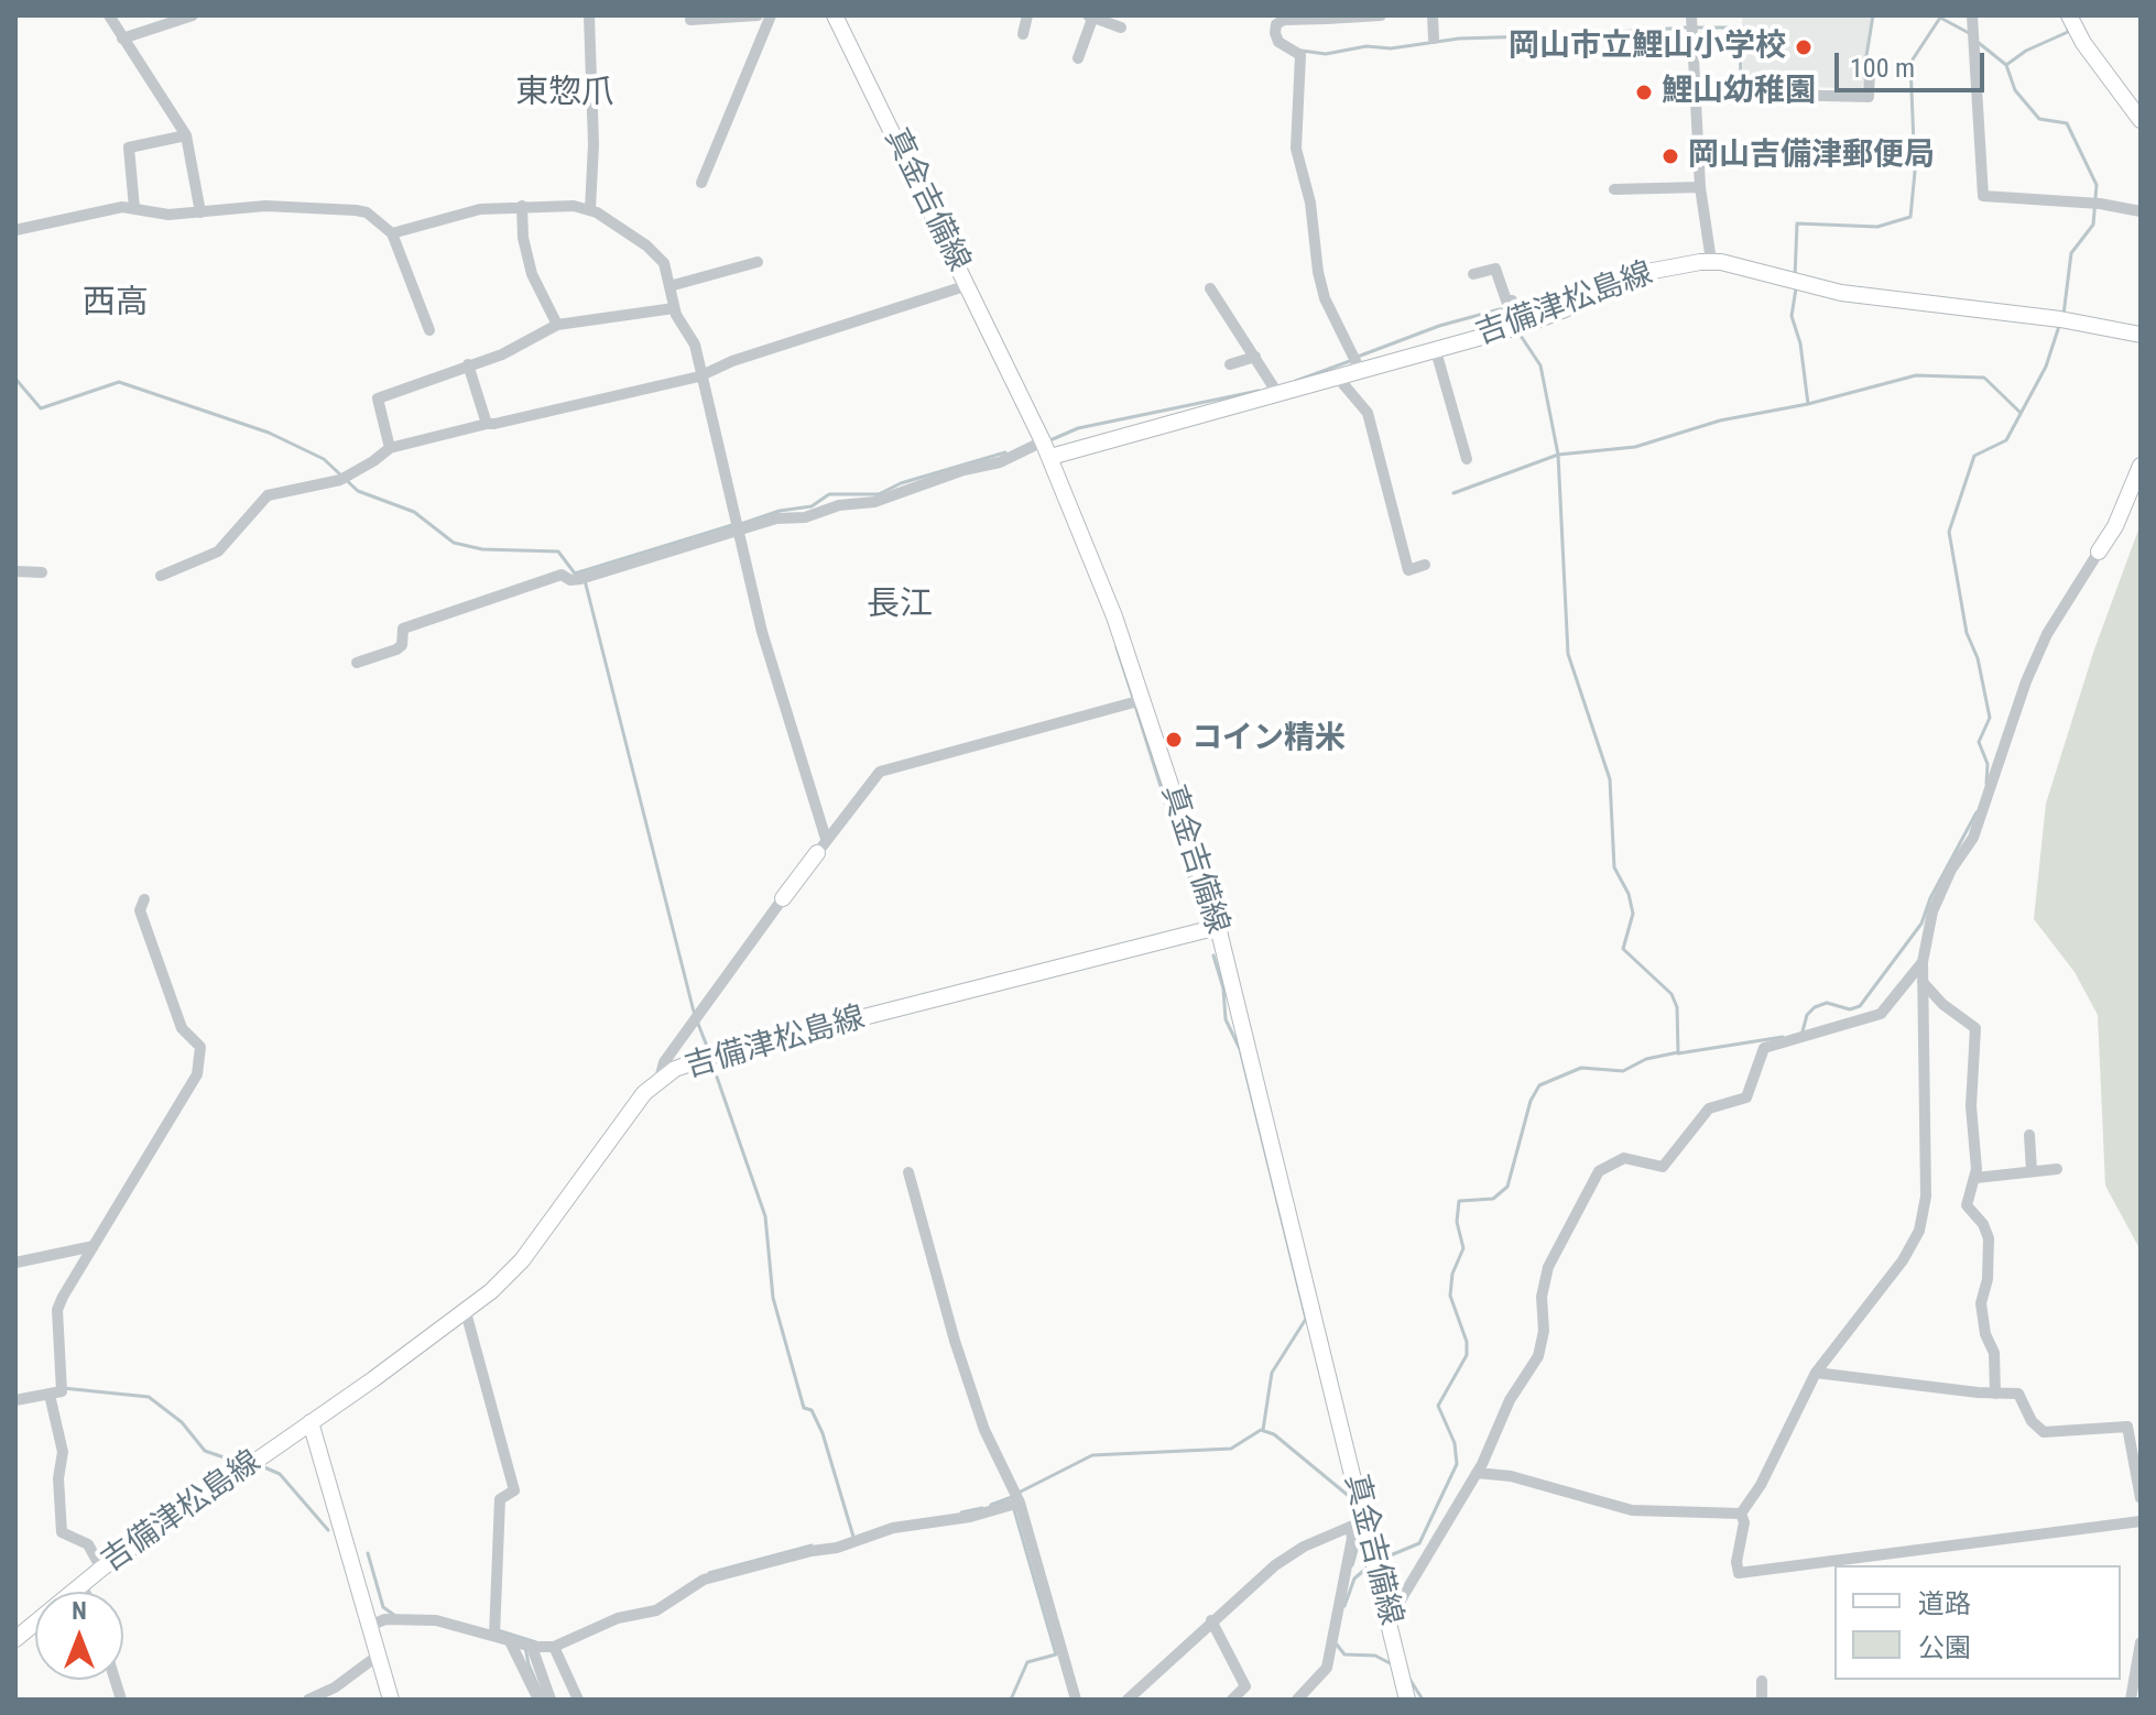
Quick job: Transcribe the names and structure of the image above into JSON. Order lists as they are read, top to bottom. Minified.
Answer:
{"streets":{"main road":["真金吉備線","吉備津松島線"]},"crossings":[["真金吉備線","吉備津松島線"]],"districts":["東惣爪","西高","長江"],"places":["岡山市立鯉山小学校","鯉山幼稚園","岡山吉備津郵便局","コイン精米"],"legend":["道路","公園"],"scale_bar":"100 m","north":"top"}
